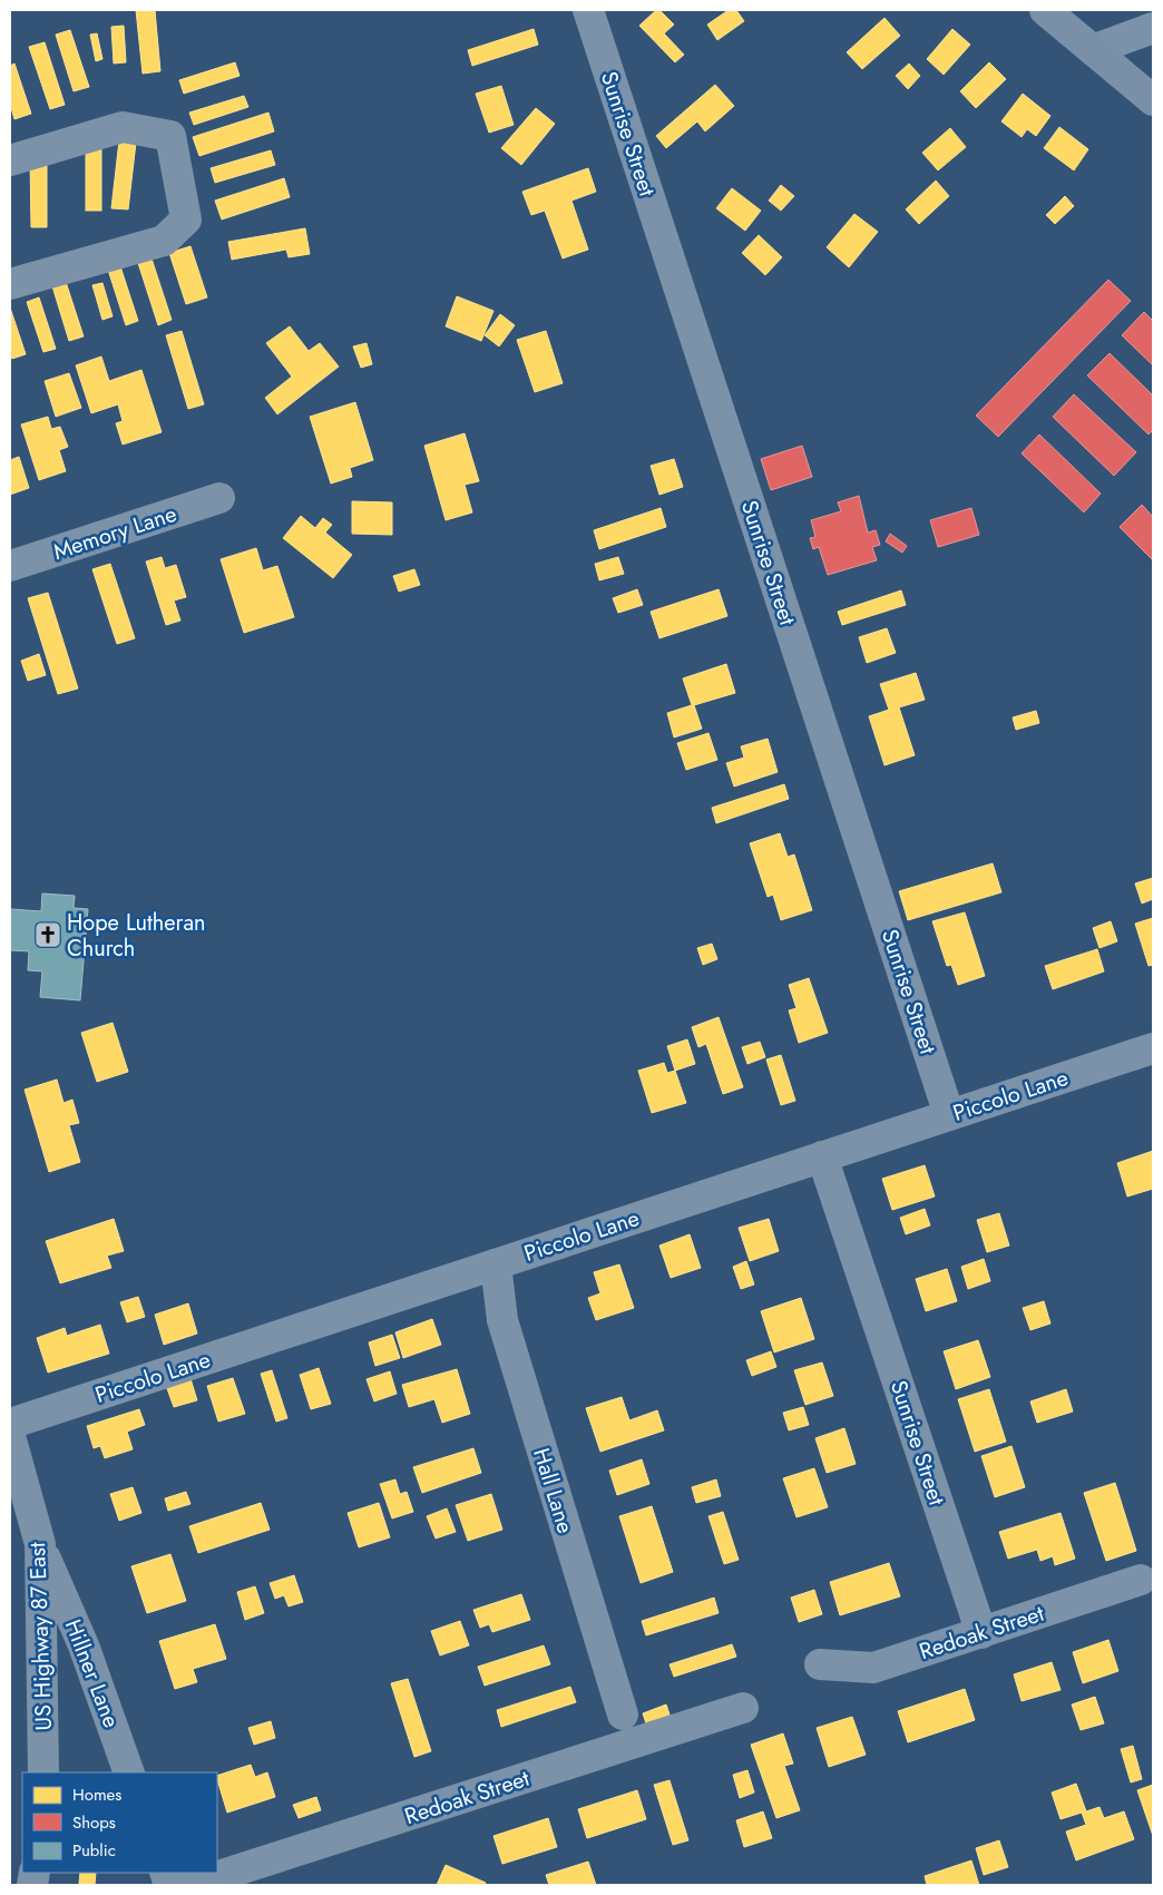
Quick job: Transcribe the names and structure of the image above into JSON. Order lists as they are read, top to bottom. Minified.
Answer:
{"streets":{"street":["Sunrise Street","Memory Lane","Piccolo Lane","Hall Lane","Redoak Street","US Highway 87 East","Hillner Lane"]},"crossings":[["Sunrise Street","Piccolo Lane"],["Sunrise Street","Redoak Street"],["Piccolo Lane","Hall Lane"],["US Highway 87 East","Hillner Lane"]],"places":{"church":["Hope Lutheran Church"]},"legend":["Homes","Shops","Public"]}
